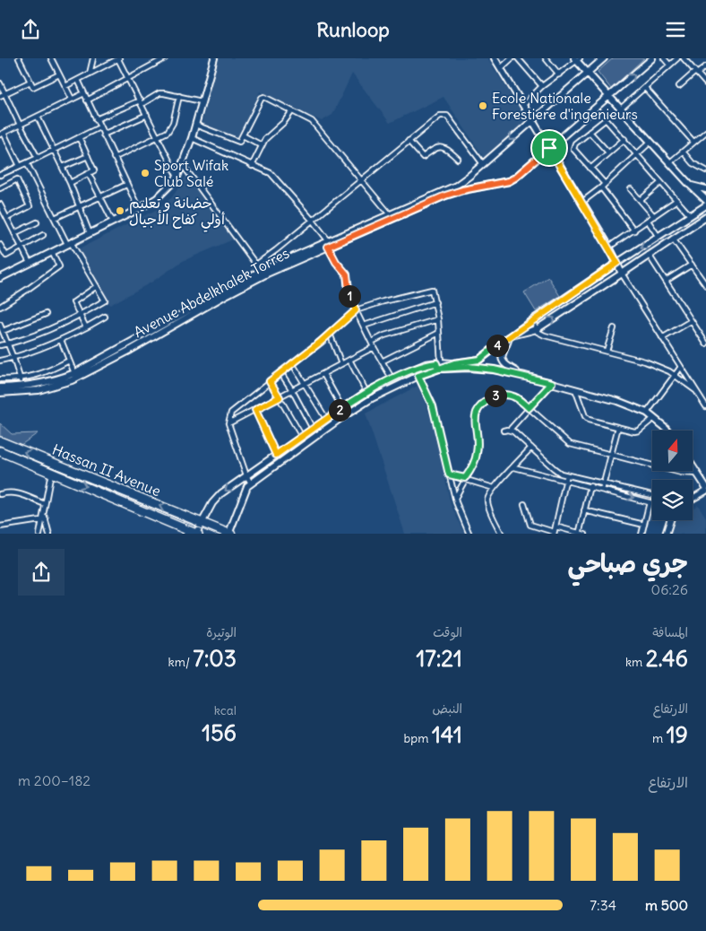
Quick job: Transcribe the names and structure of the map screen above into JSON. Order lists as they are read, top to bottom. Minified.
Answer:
{"streets":{"highway":["Hassan II Avenue"],"street":["Avenue Abdelkhalek Torres"]},"places":["Ecole Nationale Forestiere d'ingenieurs","Sport Wifak Club Salé","حضانة و تعليم أولي كفاح الأجيال"],"north":"top","page":{"header":"Runloop","pins":["1","4","3","2"],"heading":["جري صباحي","06:26"],"stats":[["المسافة","2.46 km"],["الوقت","17:21"],["الوتيرة","7:03 /km"],["الارتفاع","19 m"],["النبض","141 bpm"],["kcal","156"]],"chart":["الارتفاع","182–200 m"],"list":[{"name":"500 m","note":"7:34"}]}}
